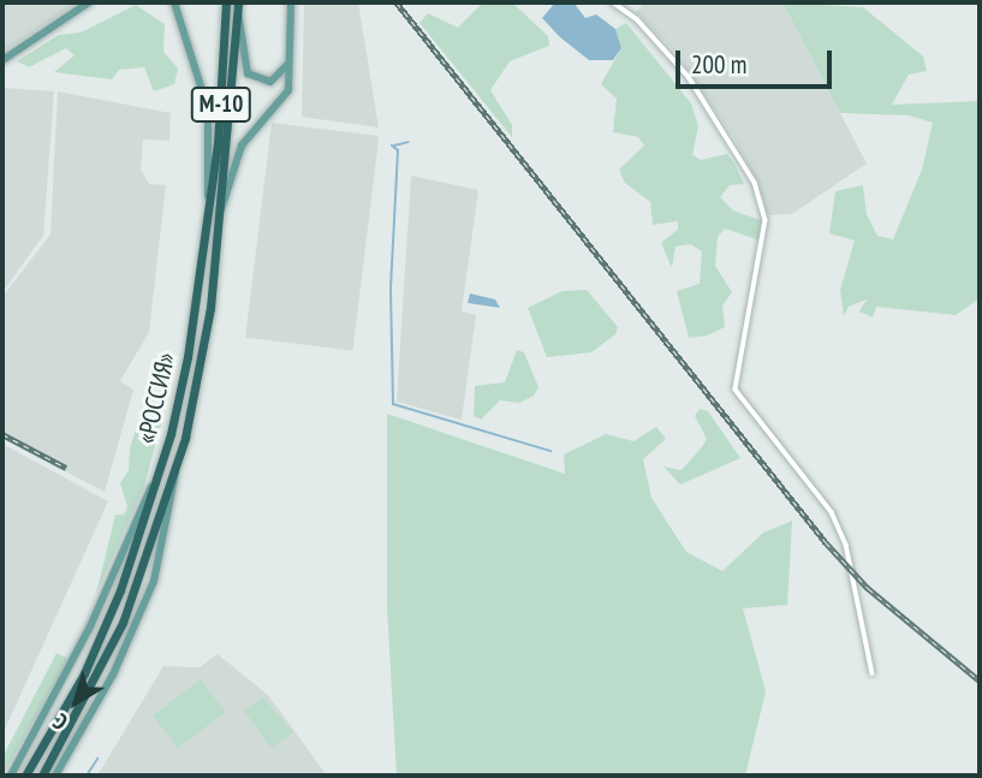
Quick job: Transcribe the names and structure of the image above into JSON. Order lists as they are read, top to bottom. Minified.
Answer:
{"streets":{"highway":["М-10","«РОССИЯ»"]},"scale_bar":"200 m","north":"bottom left"}
